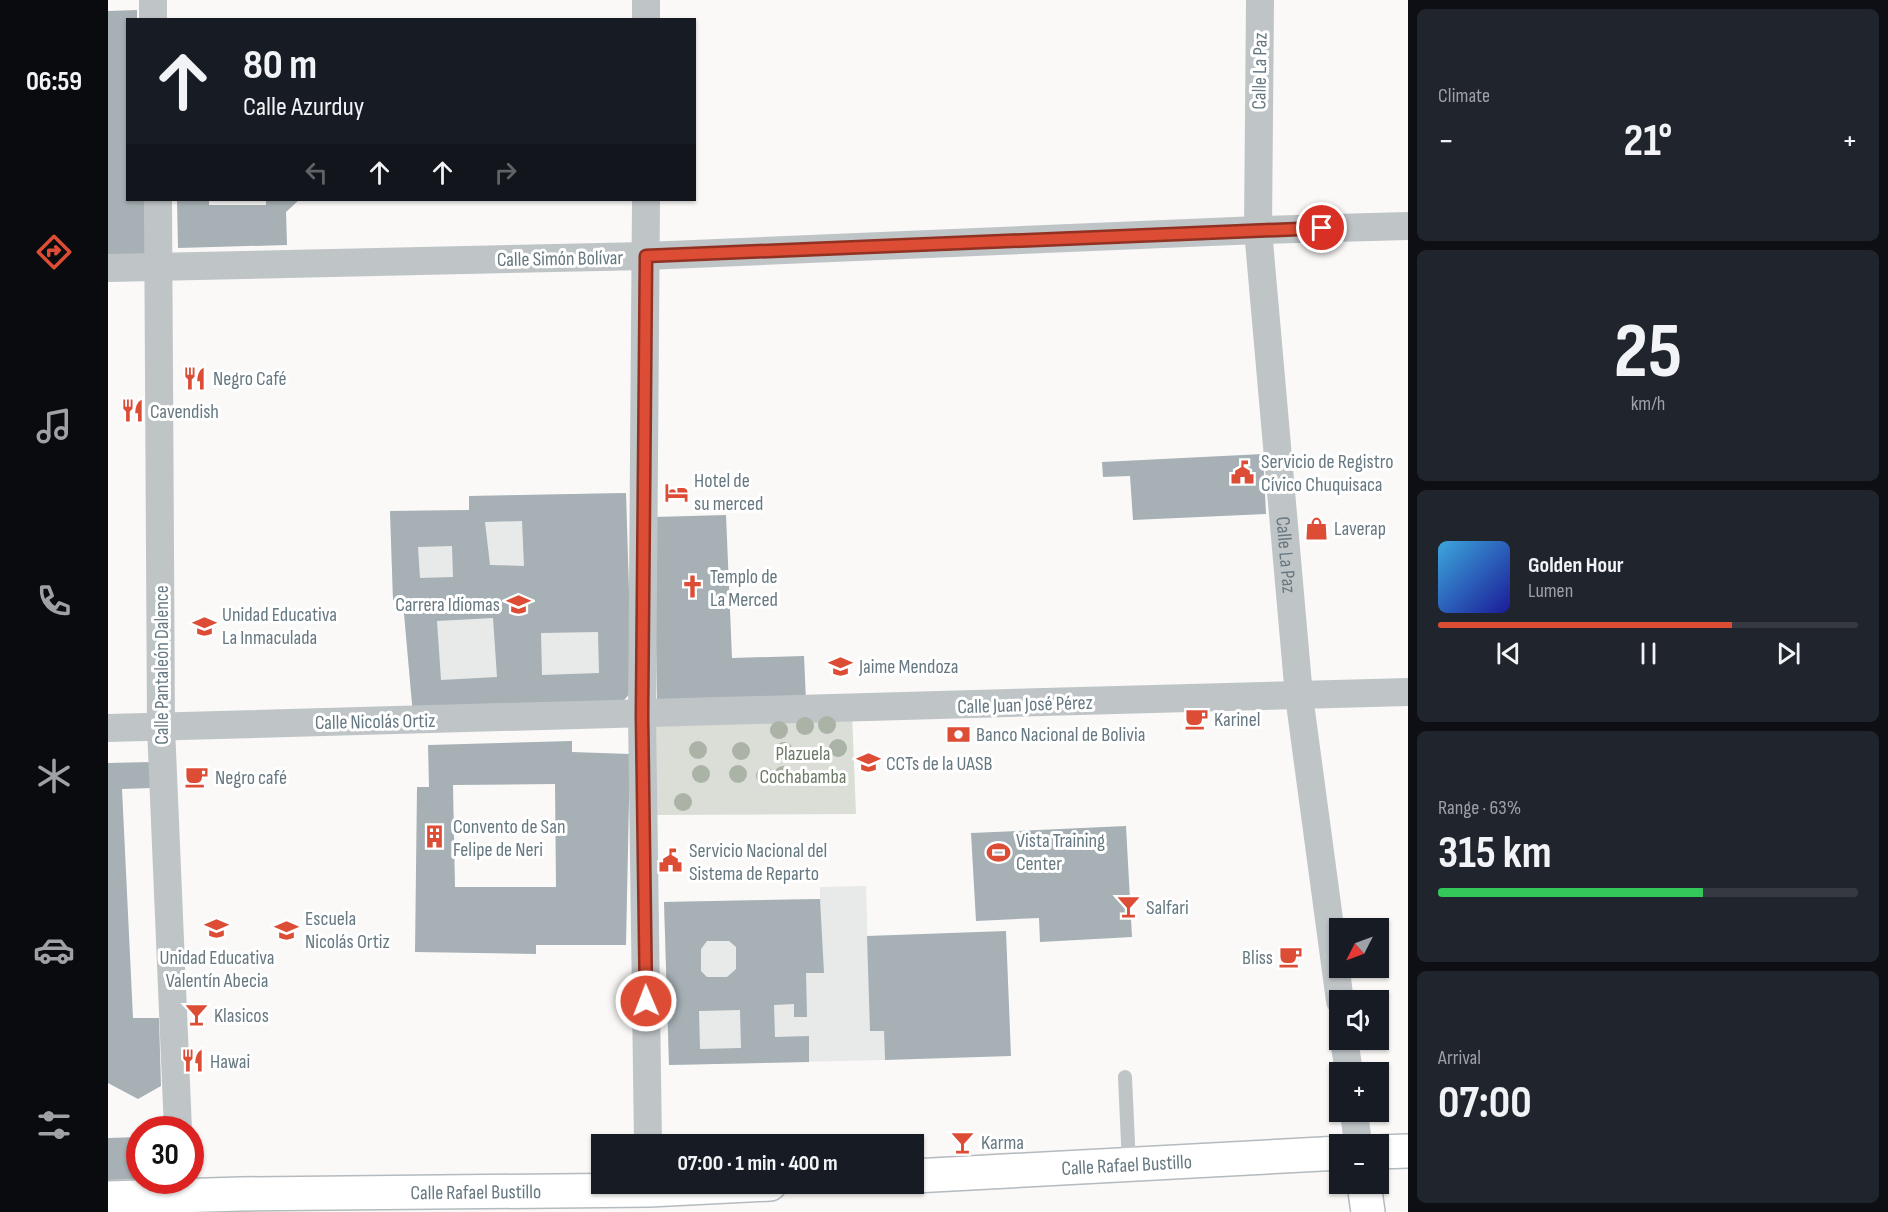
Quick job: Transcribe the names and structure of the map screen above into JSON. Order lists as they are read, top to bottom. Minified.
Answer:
{"streets":{"main road":["Calle Rafael Bustillo"],"street":["Calle La Paz","Calle Simón Bolívar","Calle Pantaleón Dalence","Calle Juan José Pérez","Calle Nicolás Ortiz"]},"crossings":[["Calle La Paz","Calle Simón Bolívar"],["Calle La Paz","Calle Juan José Pérez"],["Calle Simón Bolívar","Calle Pantaleón Dalence"],["Calle Pantaleón Dalence","Calle Nicolás Ortiz"],["Calle Juan José Pérez","Calle Nicolás Ortiz"]],"parks":["Plazuela Cochabamba"],"places":{"restaurant":["Negro Café","Cavendish","Hawai"],"public building":["Servicio de Registro Cívico Chuquisaca","Servicio Nacional del Sistema de Reparto"],"hotel":["Hotel de su merced"],"shop":["Laverap"],"church":["Templo de La Merced"],"school or university":["Carrera Idiomas","Unidad Educativa La Inmaculada","Jaime Mendoza","CCTs de la UASB","Unidad Educativa Valentín Abecia","Escuela Nicolás Ortiz"],"cafe":["Karinel","Negro café","Bliss"],"bank":["Banco Nacional de Bolivia"],"building":["Convento de San Felipe de Neri"],"sports":["Vista Training Center"],"bar":["Salfari","Klasicos","Karma"]},"north":"bottom left","page":{"tabs":"06:59","tile":["Climate",["25","km/h"],["Range · 63%","315 km"],["Arrival","07:00"]],"turn":["80 m","Calle Azurduy"],"heat":["−","21°","+"],"song":["Golden Hour","Lumen"],"map_buttons":["+","−"],"limit":"30","trip":"07:00 · 1 min · 400 m"}}
